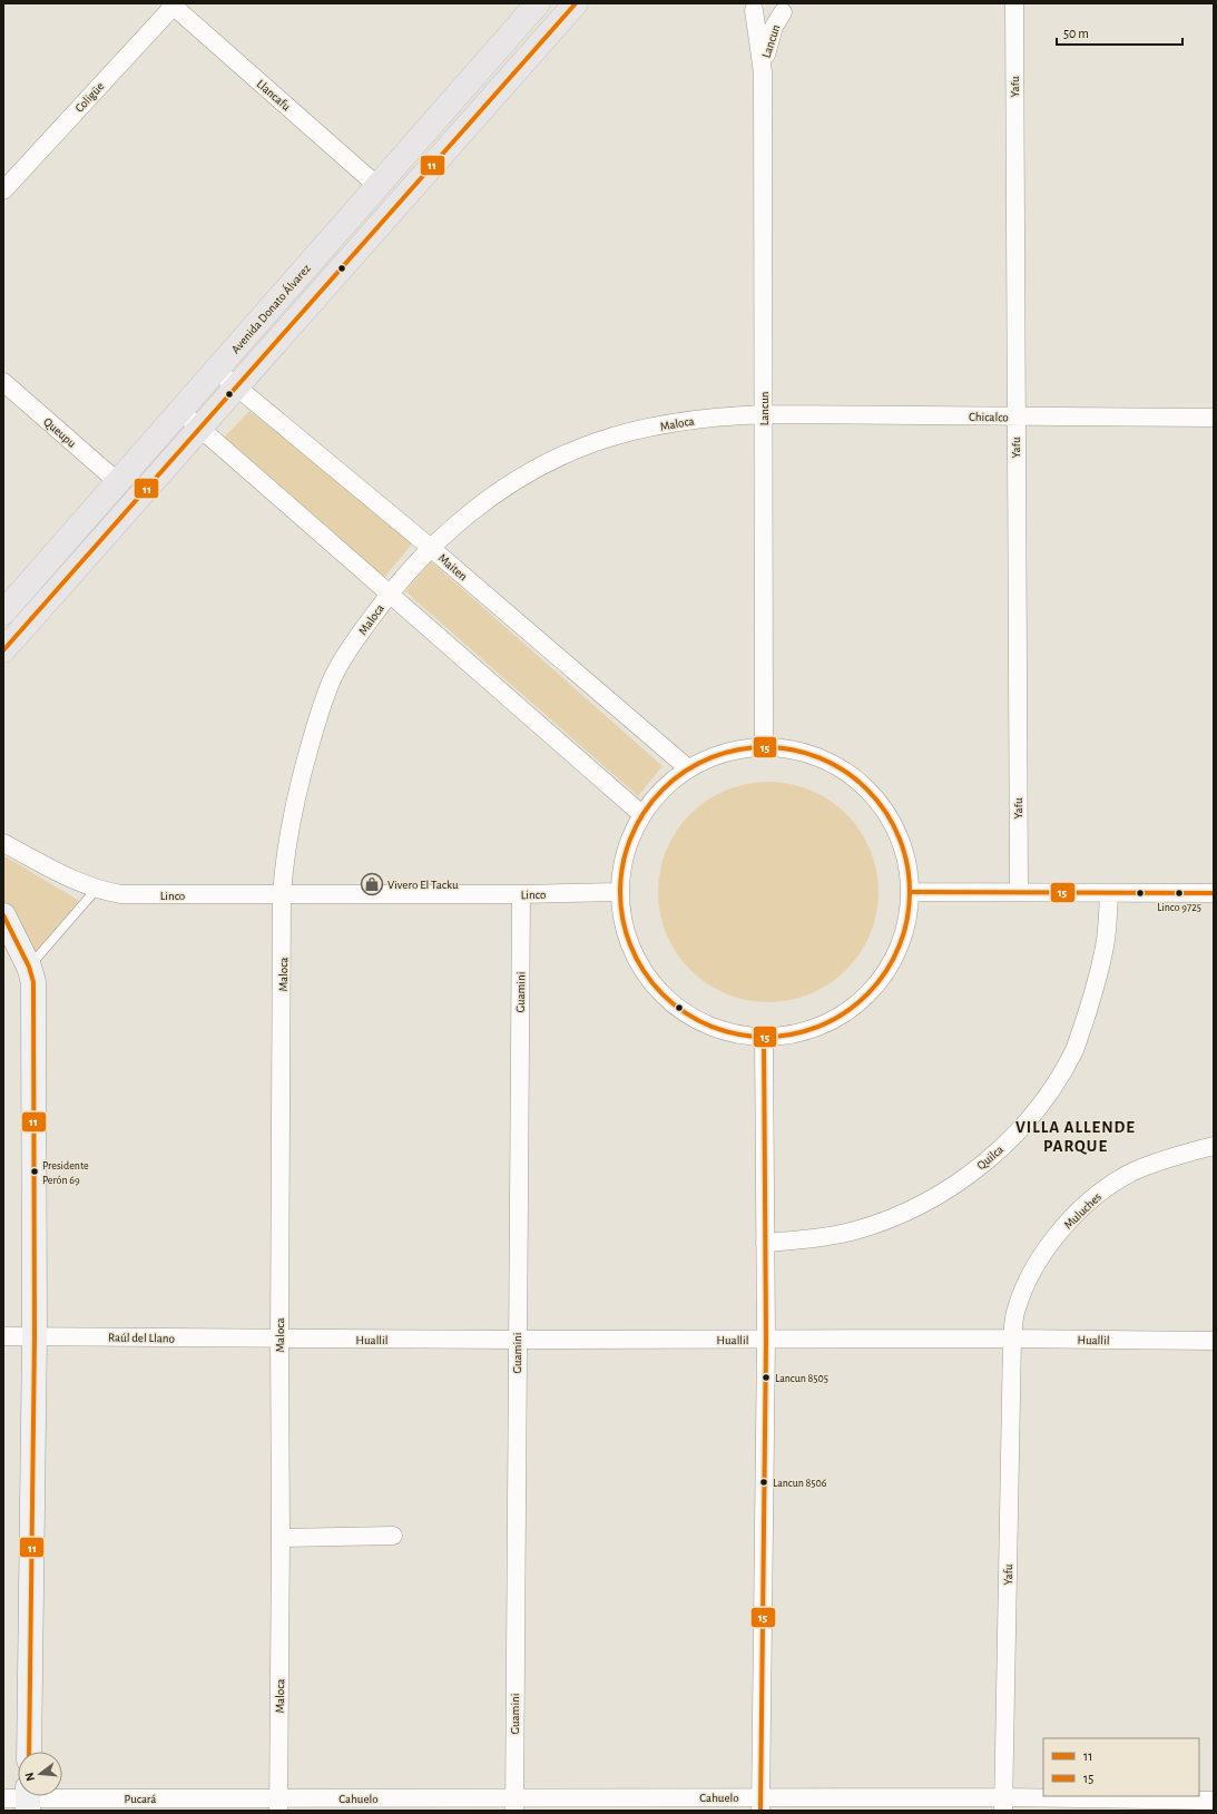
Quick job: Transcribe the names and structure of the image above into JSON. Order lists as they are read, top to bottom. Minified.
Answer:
{"streets":{"main road":["Avenida Donato Álvarez"],"street":["Lancun","Yafu","Llancafu","Coligüe","Chicalco","Maloca","Queupu","Maiten","Linco","Guamini","Quilca","Muluches","Raúl del Llano","Huallil","Cahuelo","Pucará"]},"crossings":[["Lancun","Chicalco"],["Lancun","Maloca"],["Yafu","Chicalco"],["Yafu","Muluches"],["Yafu","Huallil"],["Yafu","Cahuelo"],["Llancafu","Coligüe"],["Llancafu","Avenida Donato Álvarez"],["Avenida Donato Álvarez","Queupu"],["Avenida Donato Álvarez","Maiten"],["Chicalco","Maloca"],["Maloca","Maiten"],["Maloca","Linco"],["Maloca","Raúl del Llano"],["Maloca","Huallil"],["Maloca","Cahuelo"],["Maloca","Pucará"],["Linco","Guamini"],["Guamini","Huallil"],["Guamini","Cahuelo"],["Muluches","Huallil"],["Raúl del Llano","Huallil"],["Cahuelo","Pucará"]],"districts":["VILLA ALLENDE PARQUE"],"places":{"shop":["Vivero El Tacku"],"other":["Linco 9725","Presidente Perón 69","Lancun 8505","Lancun 8506"]},"lines":["transit line 11","transit line 15"],"legend":["11","15"],"scale_bar":"50 m","north":"left"}
